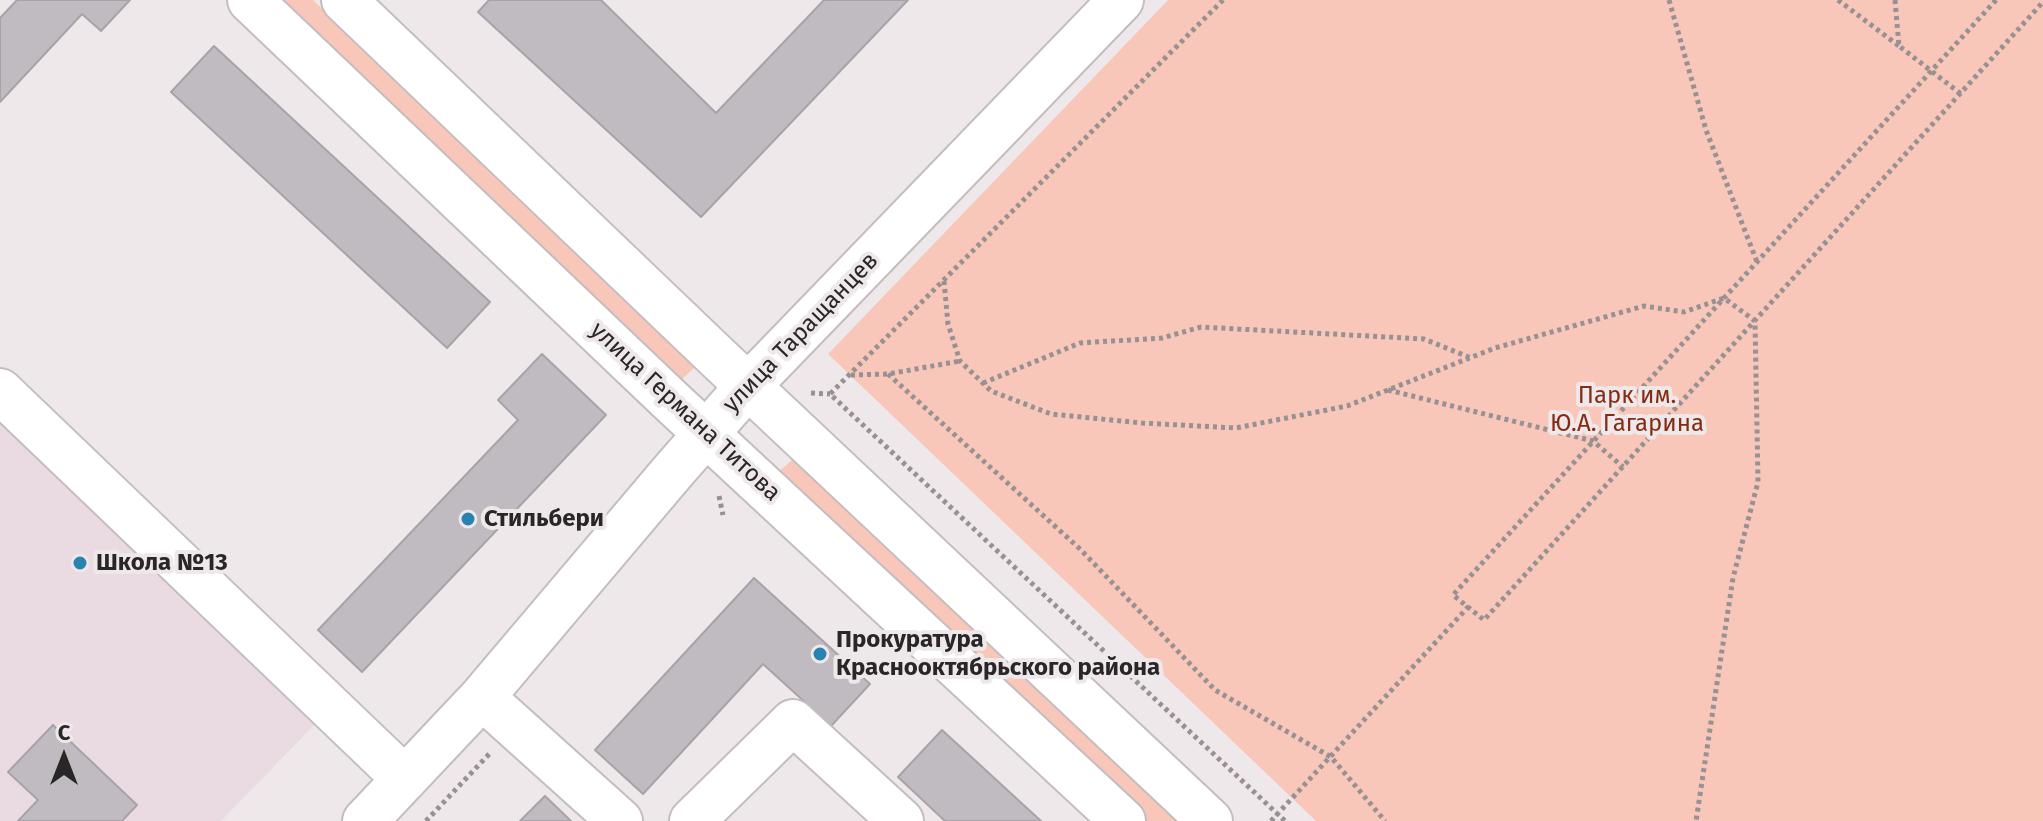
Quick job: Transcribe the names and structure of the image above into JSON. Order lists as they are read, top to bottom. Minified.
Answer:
{"streets":{"street":["улица Таращанцев","улица Германа Титова"]},"crossings":[["улица Таращанцев","улица Германа Титова"]],"parks":["Парк им. Ю.А. Гагарина"],"places":["Стильбери","Школа №13","Прокуратура Краснооктябрьского района"],"north":"top"}
